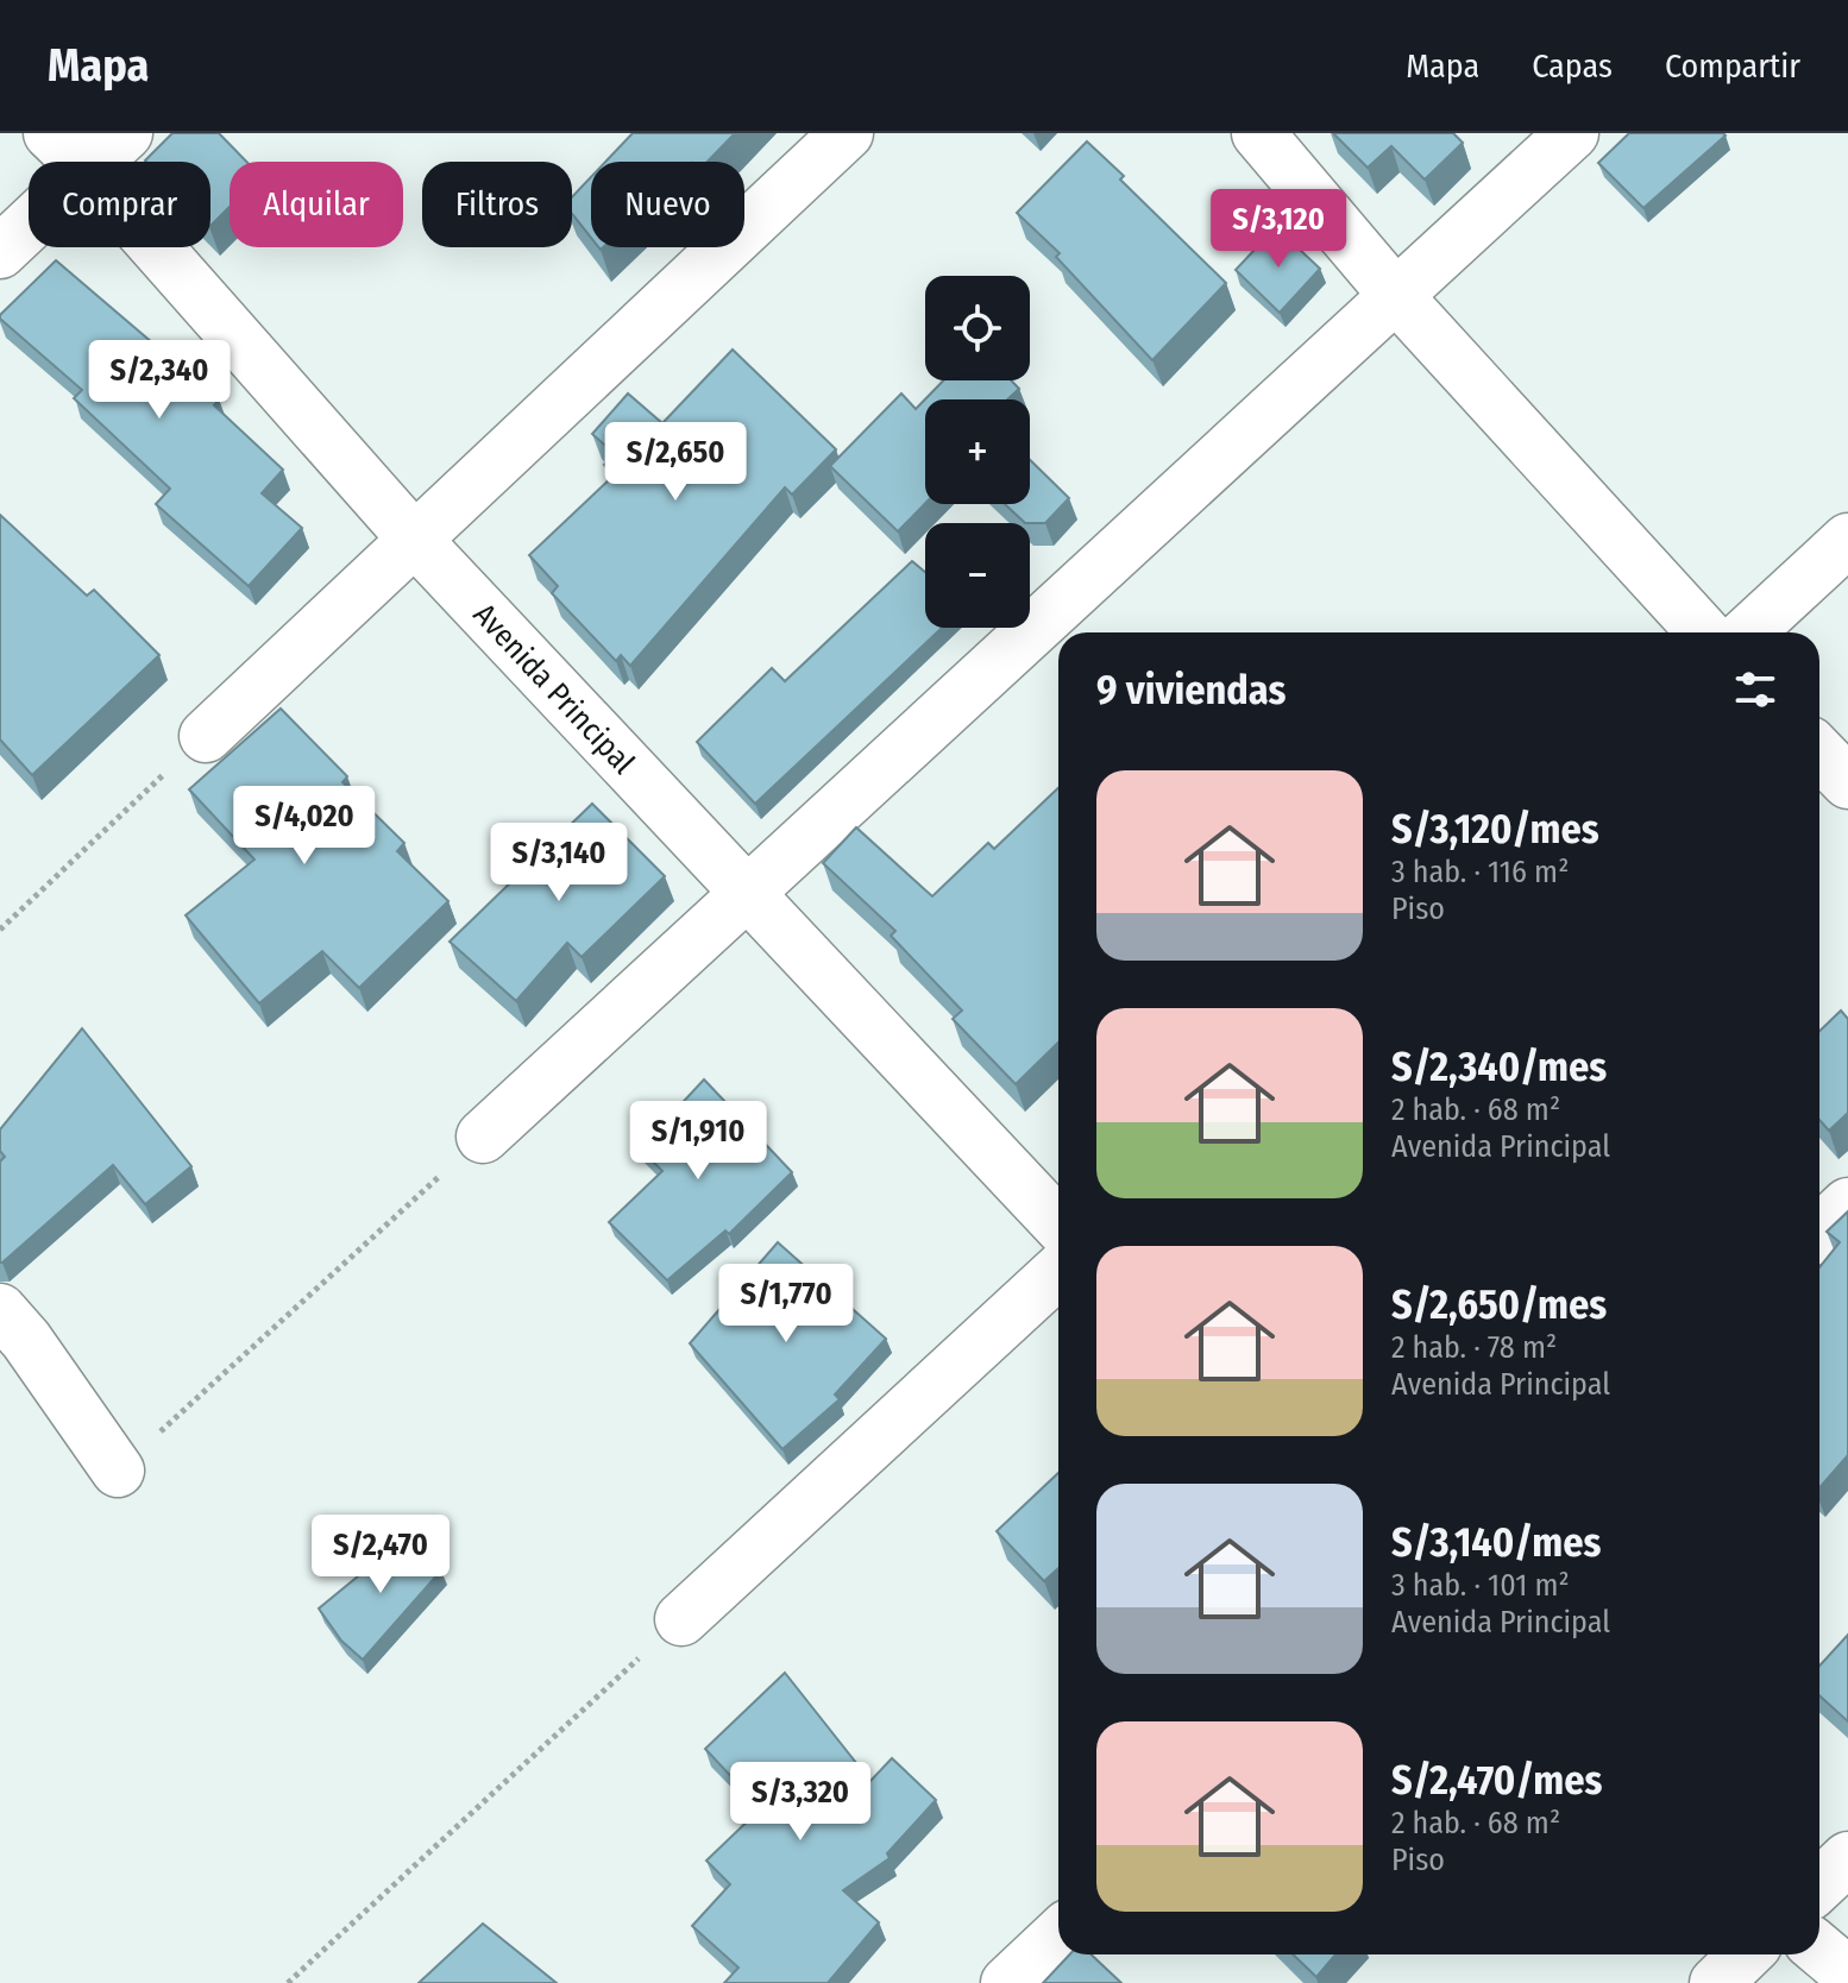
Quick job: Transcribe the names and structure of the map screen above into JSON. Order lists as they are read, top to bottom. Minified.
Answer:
{"streets":{"street":["Avenida Principal"]},"page":{"header":"Mapa","nav":["Mapa","Capas","Compartir"],"chip":["Comprar","Alquilar","Filtros","Nuevo"],"price":["S/3,120","S/2,340","S/2,650","S/4,020","S/3,140","S/1,910","S/1,770","S/2,470","S/3,320"],"map_buttons":["+","−"],"heading":"9 viviendas","list":[{"name":"S/3,120/mes","note":"3 hab. · 116 m² · Piso"},{"name":"S/2,340/mes","note":"2 hab. · 68 m² · Avenida Principal"},{"name":"S/2,650/mes","note":"2 hab. · 78 m² · Avenida Principal"},{"name":"S/3,140/mes","note":"3 hab. · 101 m² · Avenida Principal"},{"name":"S/2,470/mes","note":"2 hab. · 68 m² · Piso"}]}}
